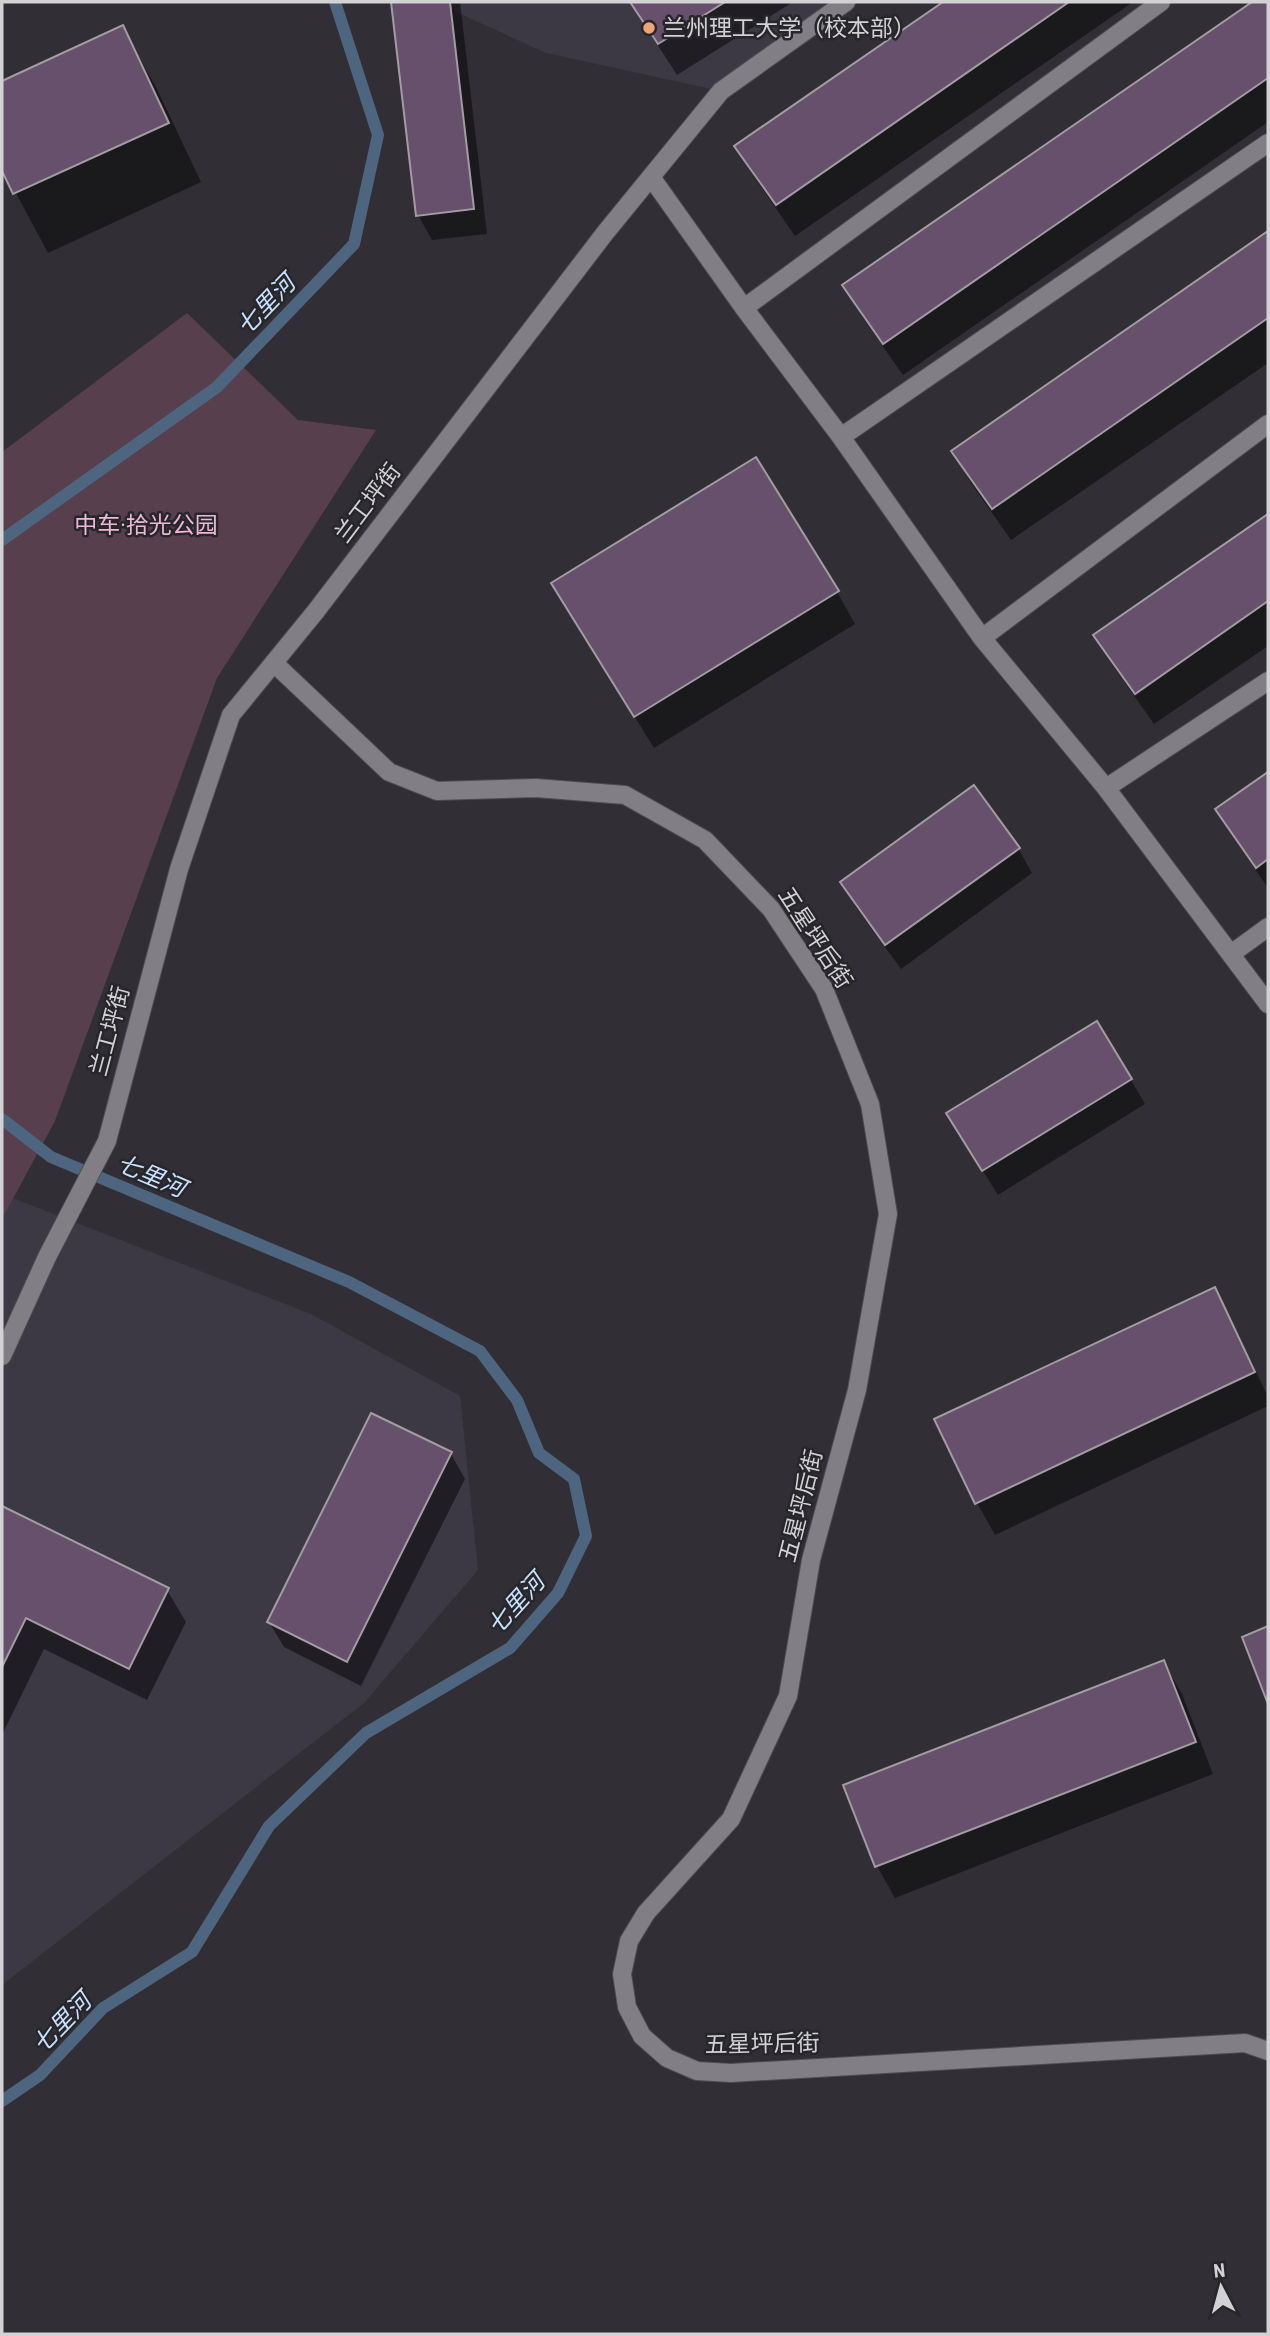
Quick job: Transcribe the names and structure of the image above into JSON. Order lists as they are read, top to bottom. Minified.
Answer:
{"streets":{"street":["兰工坪街","五星坪后街"]},"crossings":[["兰工坪街","五星坪后街"]],"water":["七里河"],"parks":["中车·拾光公园"],"places":["兰州理工大学（校本部）"],"north":"top"}
